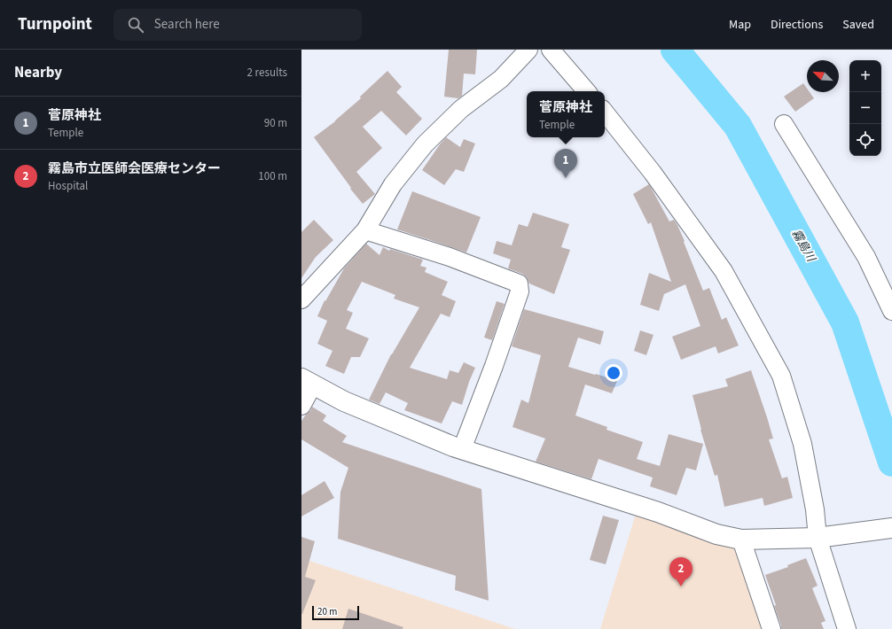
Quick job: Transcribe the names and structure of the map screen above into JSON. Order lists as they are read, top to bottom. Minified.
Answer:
{"water":["霧島川"],"scale_bar":"20 m","north":"top left","page":{"header":"Turnpoint","search":"Search here","nav":["Map","Directions","Saved"],"heading":["Nearby","2 results"],"map_buttons":["+","−"],"popup":["菅原神社","Temple"],"list":[{"mark":"1","name":"菅原神社","note":"Temple","value":"90 m"},{"mark":"2","name":"霧島市立医師会医療センター","note":"Hospital","value":"100 m"}],"pins":["1","2"],"scale":"20 m"}}
